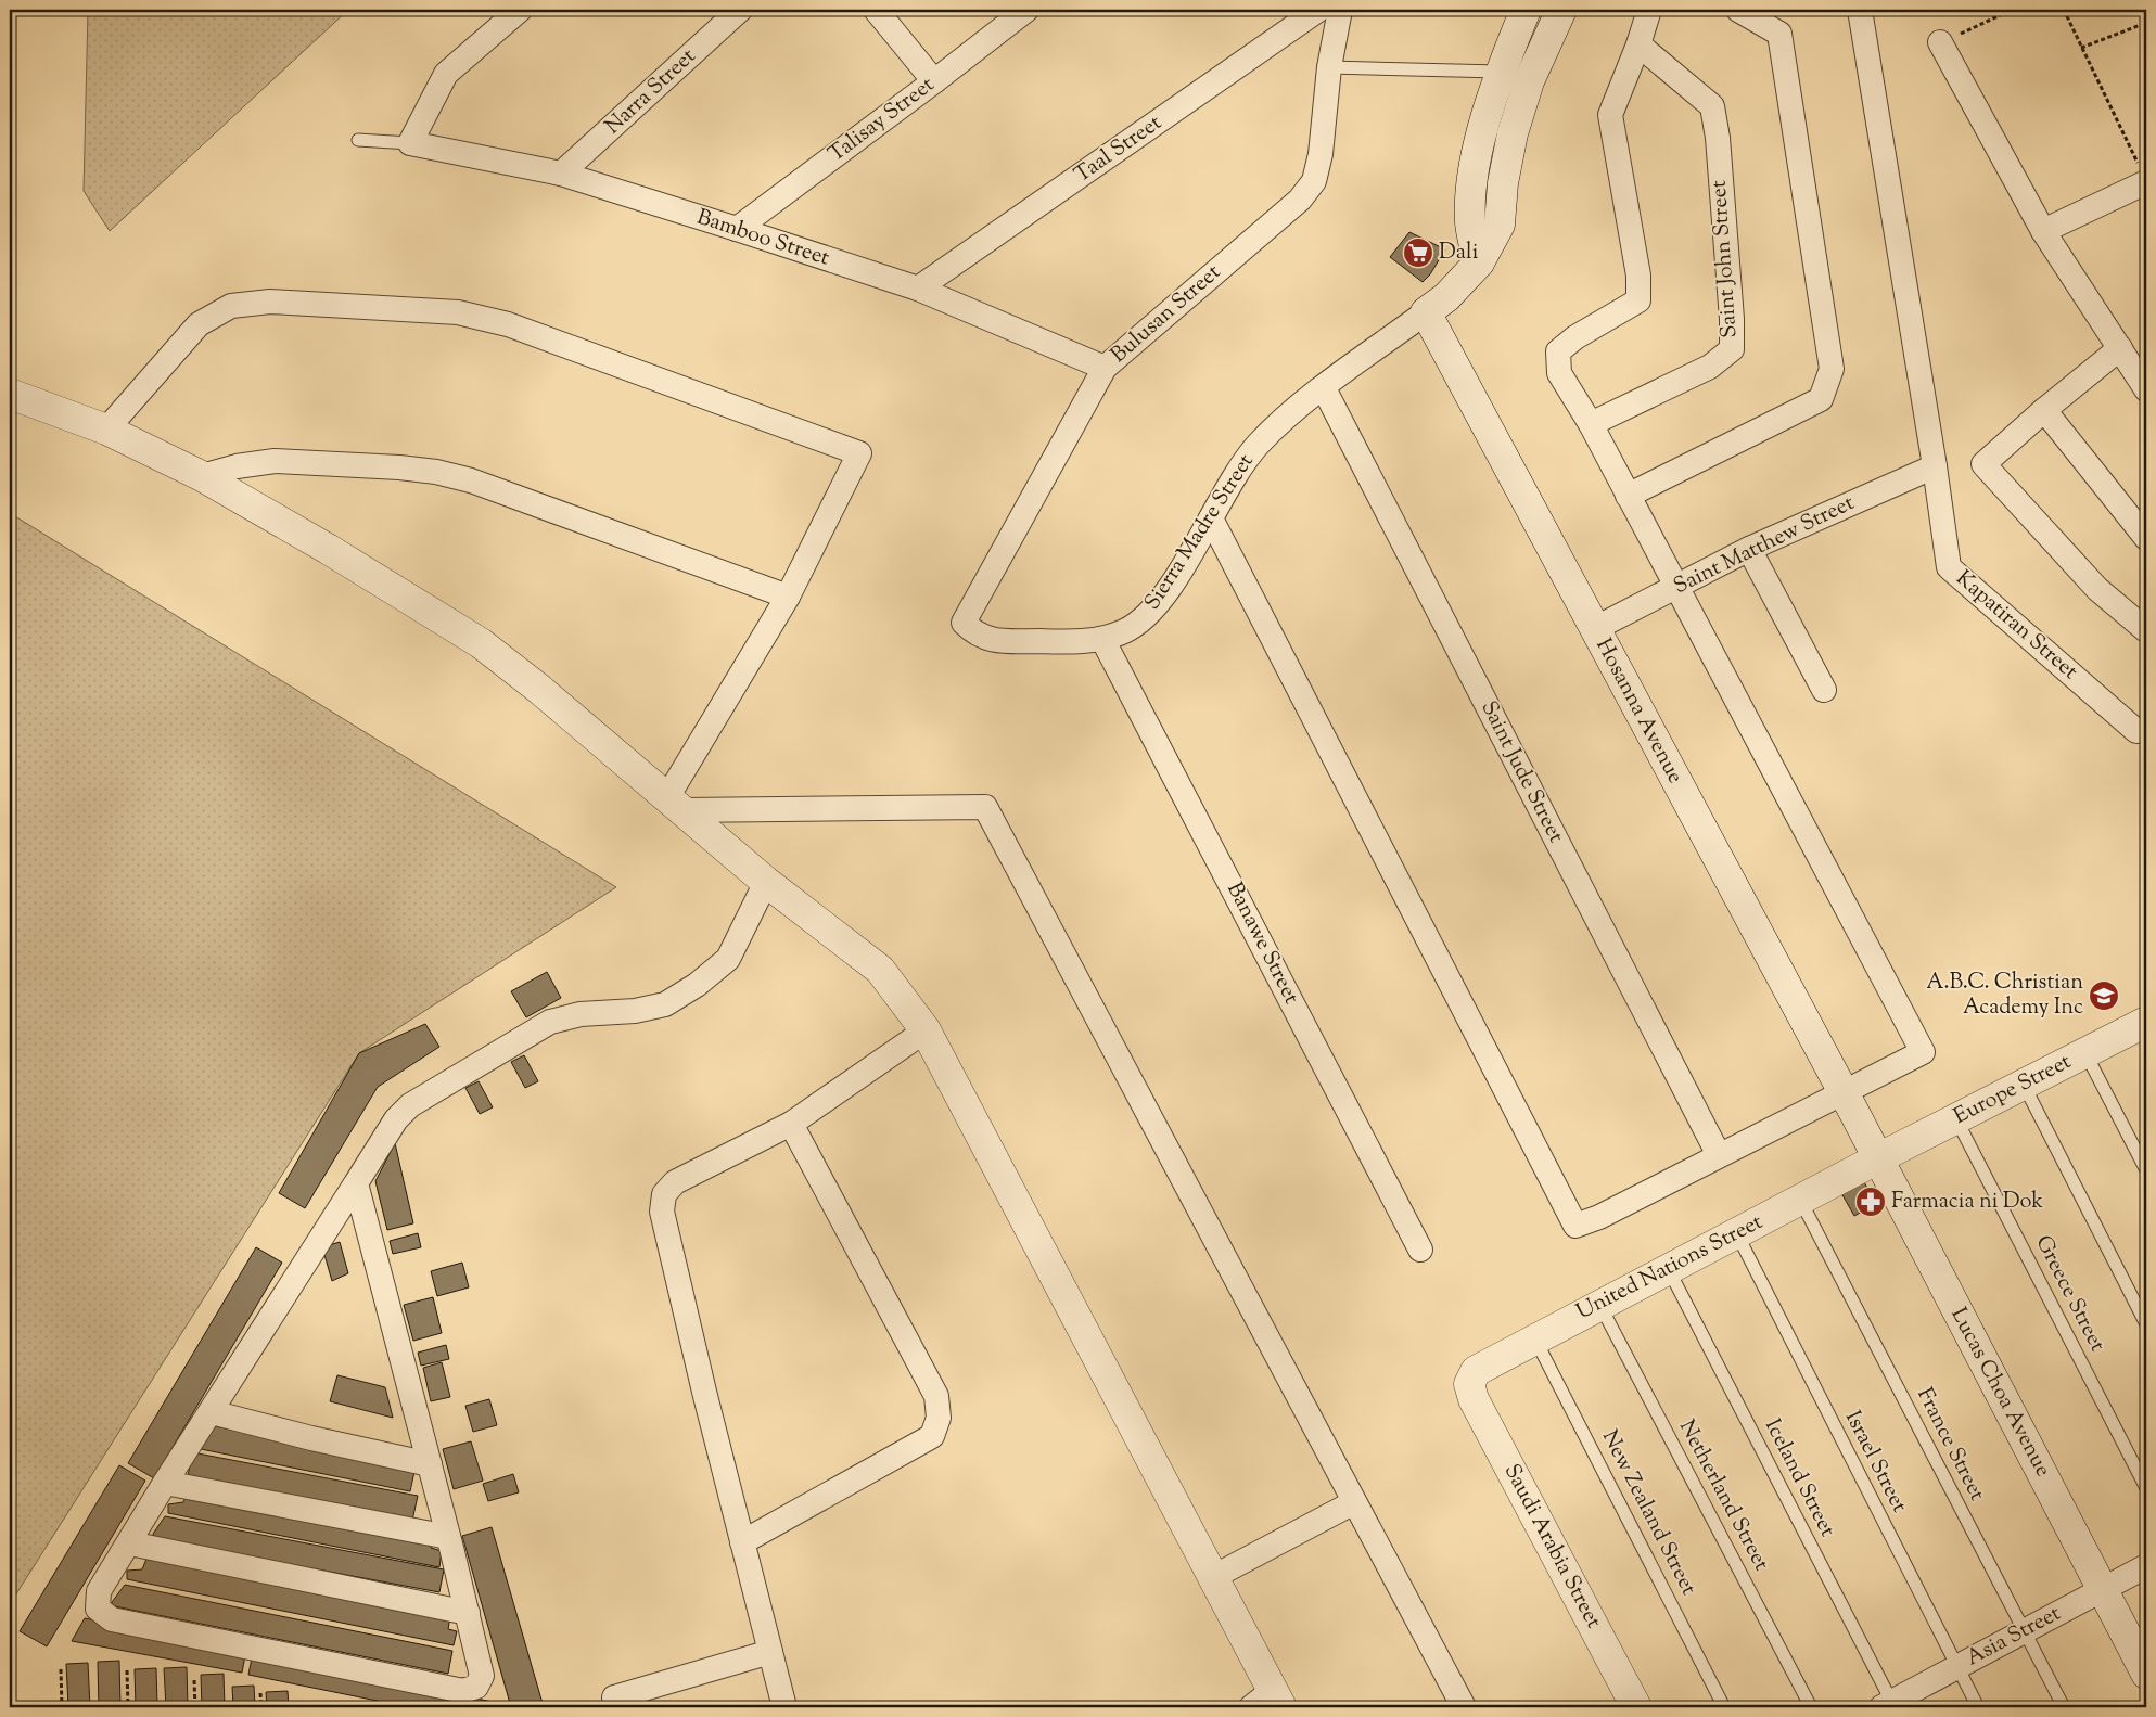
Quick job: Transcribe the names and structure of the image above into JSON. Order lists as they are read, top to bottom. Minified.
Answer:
{"streets":{"street":["Narra Street","Talisay Street","Taal Street","Bamboo Street","Saint John Street","Bulusan Street","Sierra Madre Street","Saint Matthew Street","Kapatiran Street","Hosanna Avenue","Saint Jude Street","Banawe Street","Europe Street","United Nations Street","Lucas Choa Avenue","Saudi Arabia Street","Asia Street"],"lane":["Greece Street","France Street","Israel Street","Iceland Street","Netherland Street","New Zealand Street"]},"crossings":[["Narra Street","Bamboo Street"],["Talisay Street","Bamboo Street"],["Taal Street","Bamboo Street"],["Bamboo Street","Bulusan Street"],["Bulusan Street","Sierra Madre Street"],["Sierra Madre Street","Hosanna Avenue"],["Sierra Madre Street","Saint Jude Street"],["Sierra Madre Street","Banawe Street"],["Saint Matthew Street","Kapatiran Street"],["Saint Matthew Street","Hosanna Avenue"],["Hosanna Avenue","Lucas Choa Avenue"],["Europe Street","United Nations Street"],["Europe Street","Greece Street"],["Europe Street","Lucas Choa Avenue"],["United Nations Street","Lucas Choa Avenue"],["United Nations Street","France Street"],["United Nations Street","Israel Street"],["United Nations Street","Iceland Street"],["United Nations Street","Netherland Street"],["United Nations Street","New Zealand Street"],["United Nations Street","Saudi Arabia Street"],["Lucas Choa Avenue","Asia Street"],["France Street","Asia Street"],["Israel Street","Asia Street"],["Iceland Street","Asia Street"]],"places":{"supermarket":["Dali"],"school or university":["A.B.C. Christian Academy Inc"],"pharmacy":["Farmacia ni Dok"]}}
